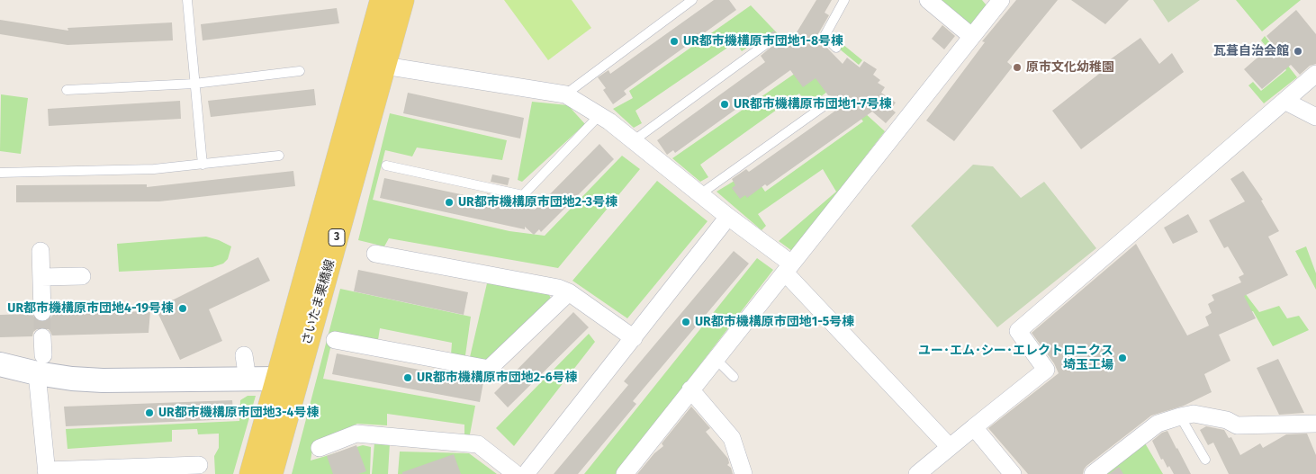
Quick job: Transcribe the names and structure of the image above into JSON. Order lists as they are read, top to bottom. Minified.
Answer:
{"streets":{"main road":["3","さいたま栗橋線"]},"places":["UR都市機構原市団地1-8号棟","瓦葺自治会館","原市文化幼稚園","UR都市機構原市団地1-7号棟","UR都市機構原市団地2-3号棟","UR都市機構原市団地4-19号棟","UR都市機構原市団地1-5号棟","ユー･エム･シー･エレクトロニクス 埼玉工場","UR都市機構原市団地2-6号棟","UR都市機構原市団地3-4号棟"]}
